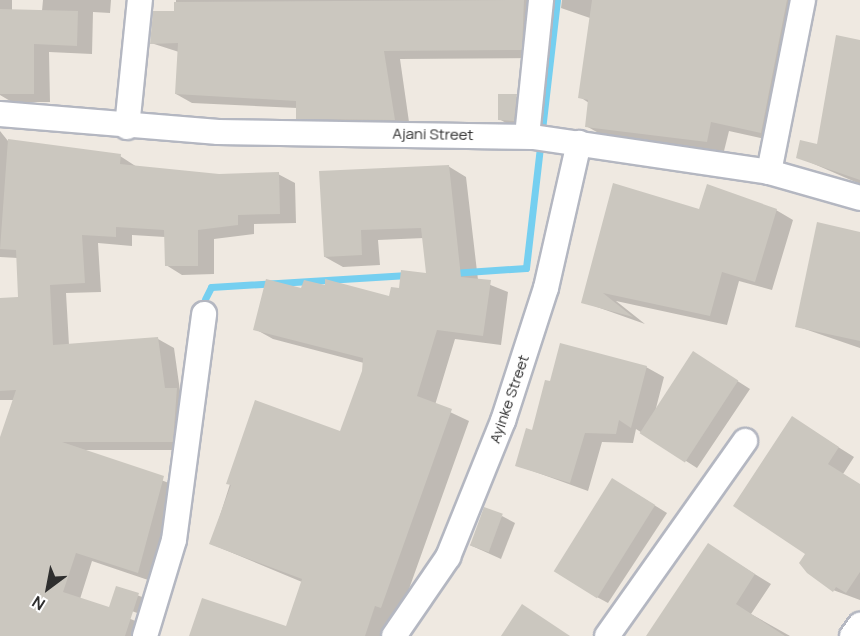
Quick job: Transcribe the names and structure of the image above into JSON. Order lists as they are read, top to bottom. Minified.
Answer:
{"streets":{"street":["Ajani Street","Ayinke Street"]},"crossings":[["Ajani Street","Ayinke Street"]],"north":"bottom left"}
